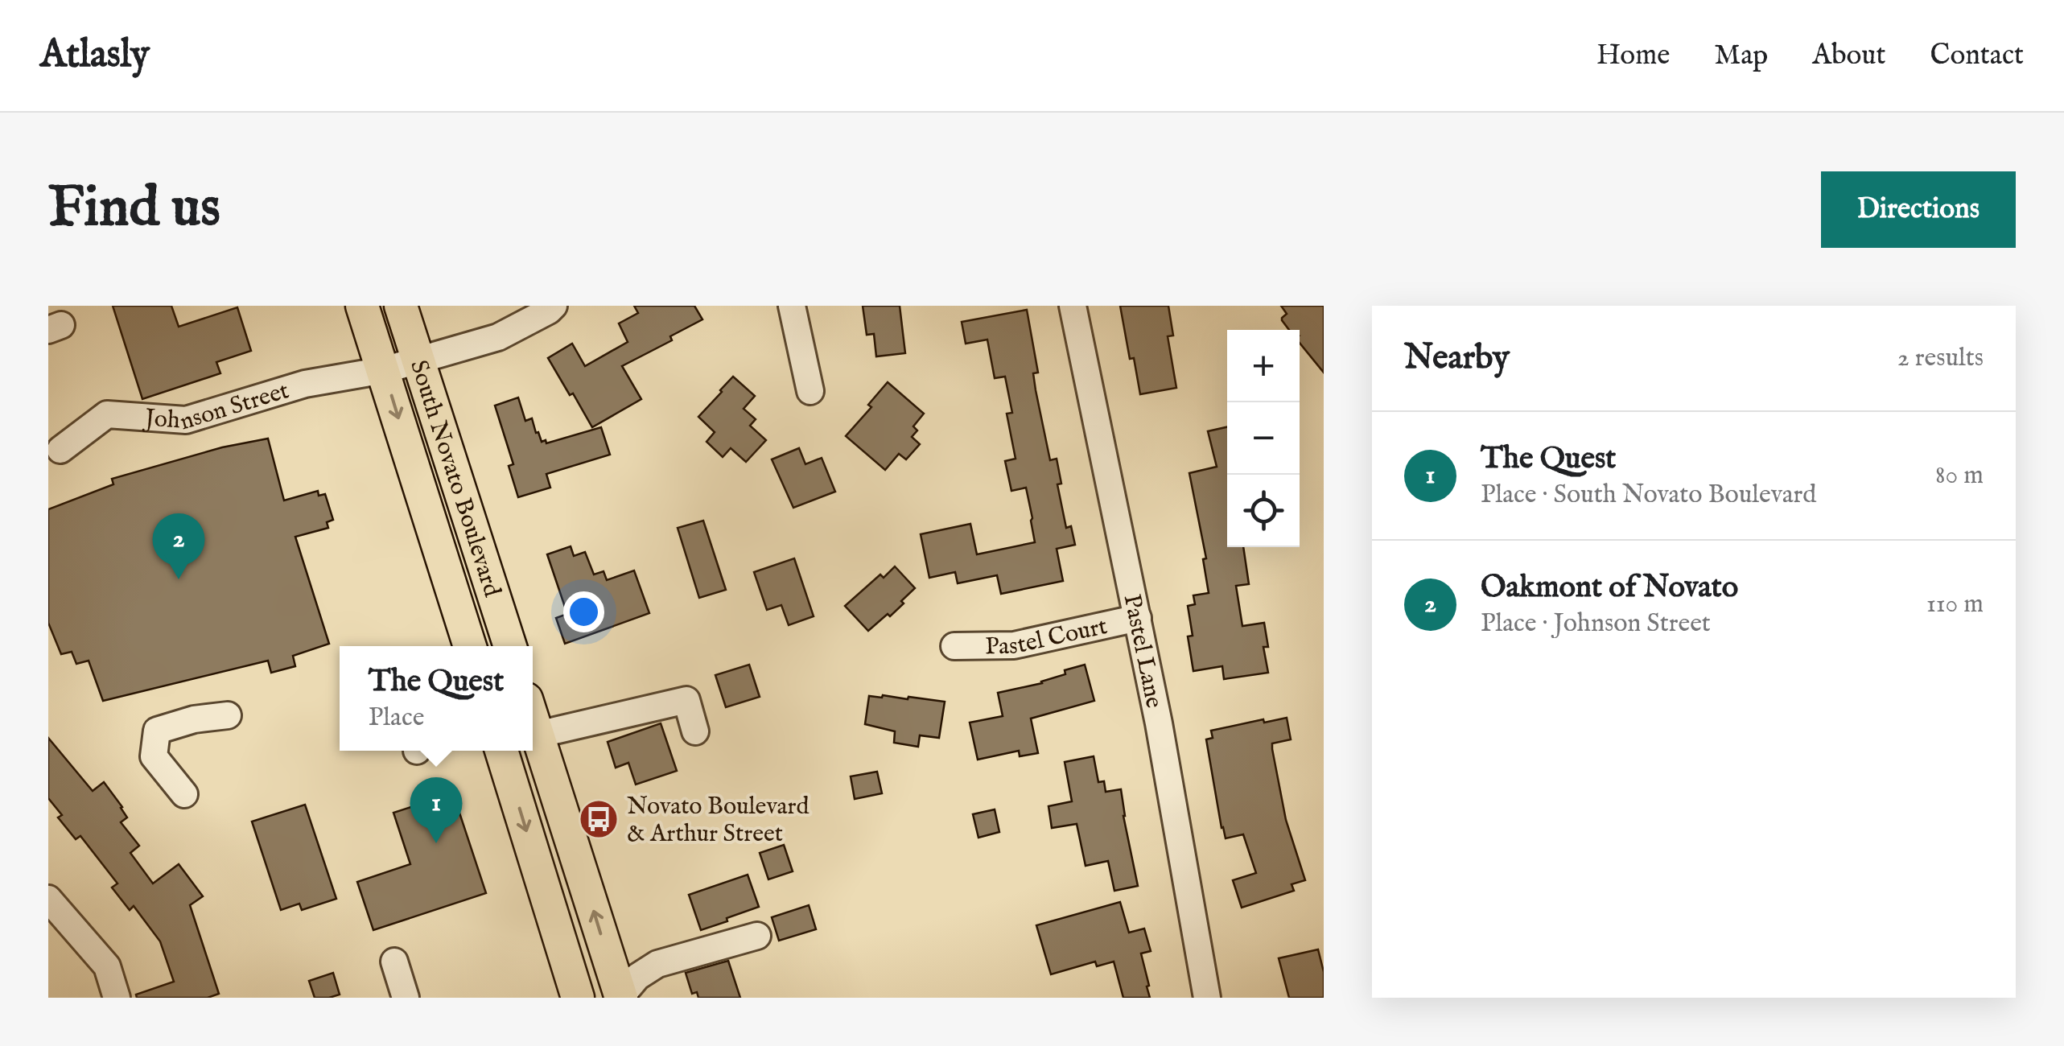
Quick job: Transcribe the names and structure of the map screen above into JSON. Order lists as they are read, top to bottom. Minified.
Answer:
{"streets":{"main road":["South Novato Boulevard"],"street":["Johnson Street","Pastel Court","Pastel Lane"]},"crossings":[["Johnson Street","South Novato Boulevard"],["Pastel Court","Pastel Lane"]],"places":{"bus stop":["Novato Boulevard & Arthur Street"]},"page":{"header":"Atlasly","nav":["Home","Map","About","Contact"],"buttons":"Directions","title":"Find us","heading":["Nearby","2 results"],"map_buttons":["+","−"],"list":[{"mark":"1","name":"The Quest","note":"Place · South Novato Boulevard","value":"80 m"},{"mark":"2","name":"Oakmont of Novato","note":"Place · Johnson Street","value":"110 m"}],"pins":["2","1"],"popup":["The Quest","Place"]}}
